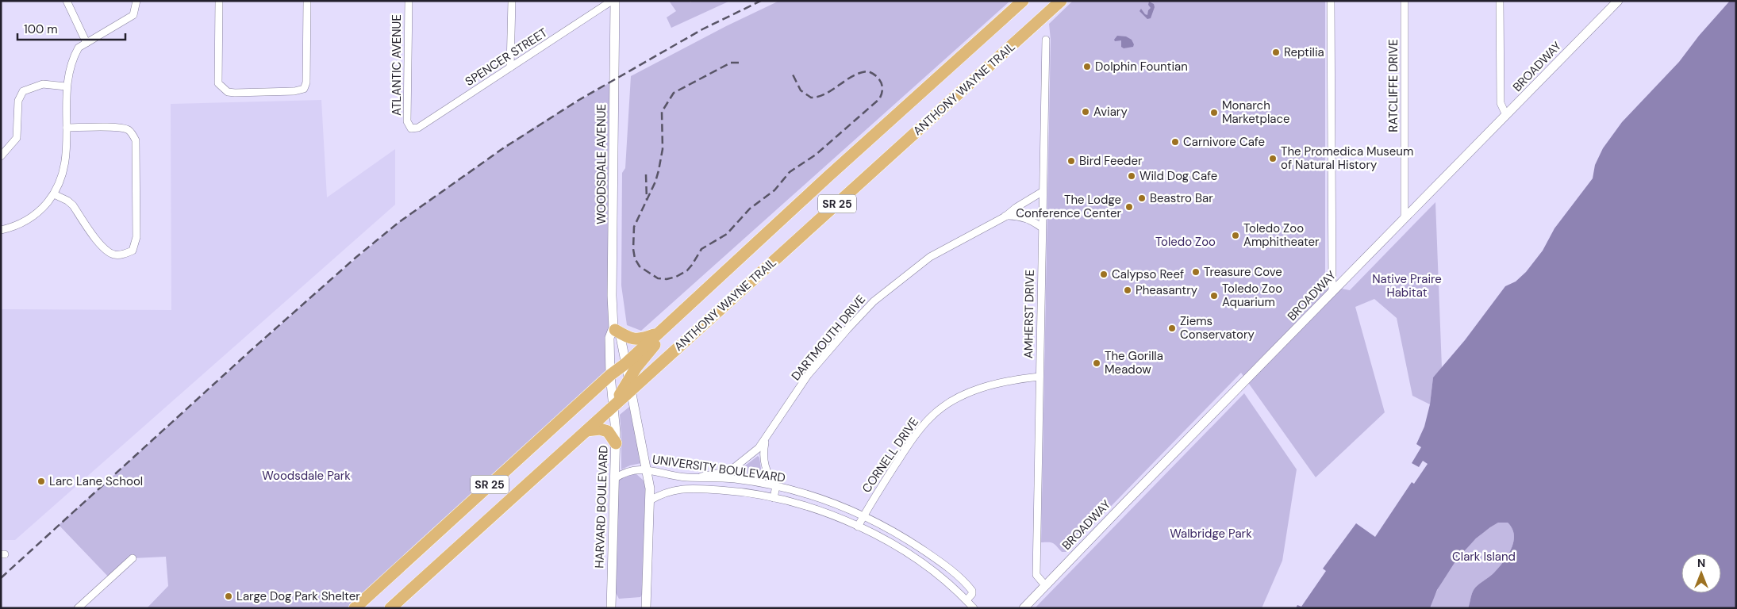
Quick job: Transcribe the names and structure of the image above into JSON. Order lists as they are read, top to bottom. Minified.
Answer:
{"streets":{"highway":["ANTHONY WAYNE TRAIL","SR 25"],"street":["SPENCER STREET","ATLANTIC AVENUE","BROADWAY","RATCLIFFE DRIVE","WOODSDALE AVENUE","AMHERST DRIVE","DARTMOUTH DRIVE","CORNELL DRIVE","UNIVERSITY BOULEVARD","HARVARD BOULEVARD"]},"crossings":[["SPENCER STREET","ATLANTIC AVENUE"],["BROADWAY","RATCLIFFE DRIVE"],["BROADWAY","AMHERST DRIVE"],["ANTHONY WAYNE TRAIL","WOODSDALE AVENUE"],["ANTHONY WAYNE TRAIL","HARVARD BOULEVARD"],["WOODSDALE AVENUE","HARVARD BOULEVARD"],["AMHERST DRIVE","DARTMOUTH DRIVE"],["AMHERST DRIVE","CORNELL DRIVE"],["DARTMOUTH DRIVE","UNIVERSITY BOULEVARD"],["CORNELL DRIVE","UNIVERSITY BOULEVARD"],["UNIVERSITY BOULEVARD","HARVARD BOULEVARD"]],"parks":["Toledo Zoo","Native Praire Habitat","Woodsdale Park","Walbridge Park","Clark Island"],"places":["Reptilia","Dolphin Fountian","Aviary","Monarch Marketplace","Carnivore Cafe","The Promedica Museum of Natural History","Bird Feeder","Wild Dog Cafe","Beastro Bar","The Lodge Conference Center","Toledo Zoo Amphitheater","Treasure Cove","Calypso Reef","Pheasantry","Toledo Zoo Aquarium","Ziems Conservatory","The Gorilla Meadow","Larc Lane School","Large Dog Park Shelter"],"scale_bar":"100 m","north":"top"}
